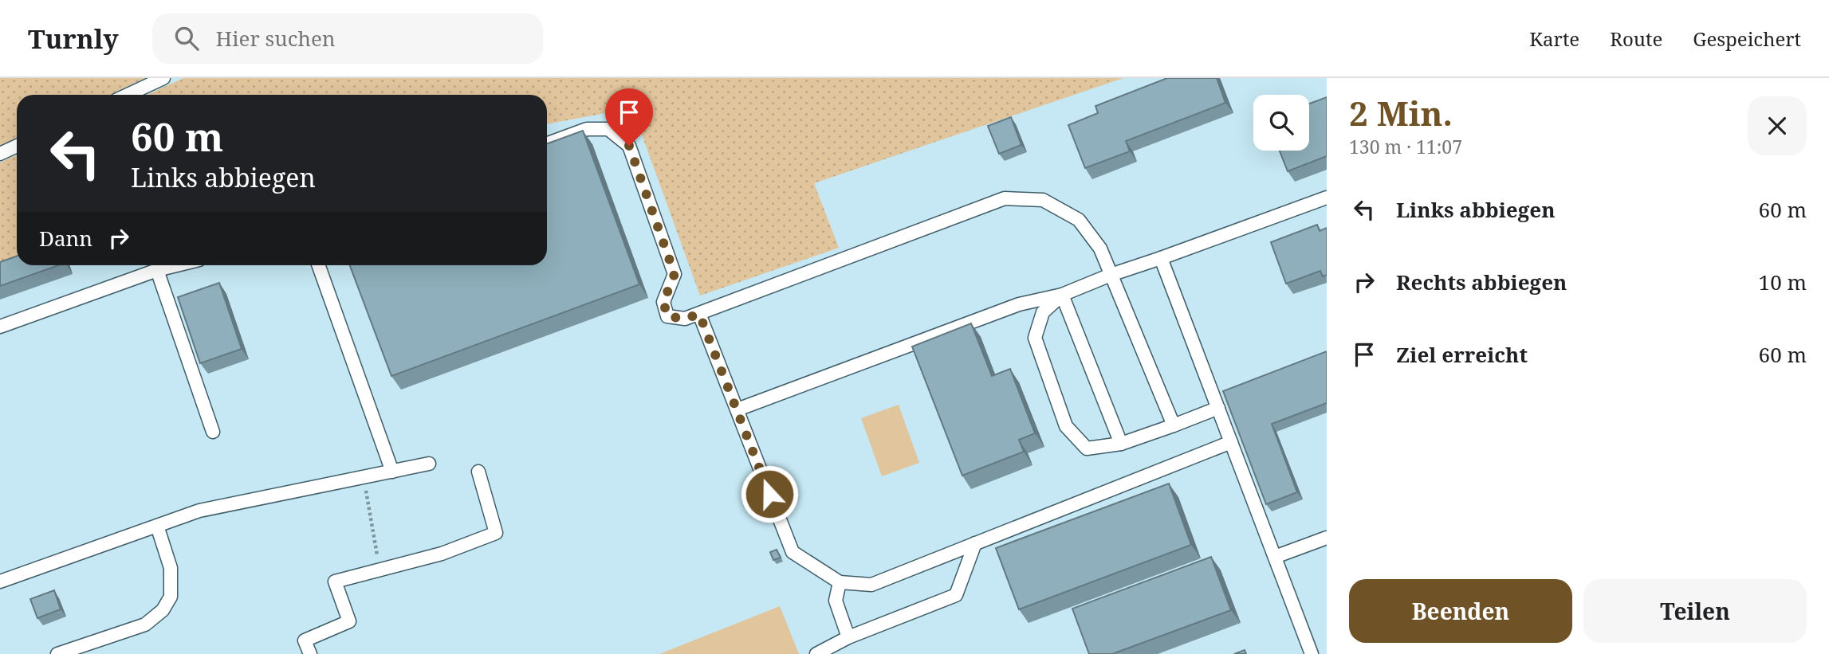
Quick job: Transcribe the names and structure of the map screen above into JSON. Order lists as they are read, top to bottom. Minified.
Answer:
{"page":{"header":"Turnly","search":"Hier suchen","nav":["Karte","Route","Gespeichert"],"heading":["2 Min.","130 m · 11:07"],"turn":["60 m","Links abbiegen"],"list":[{"name":"Links abbiegen","value":"60 m"},{"name":"Rechts abbiegen","value":"10 m"},{"name":"Ziel erreicht","value":"60 m"}],"then":"Dann","buttons":["Beenden","Teilen"]}}
